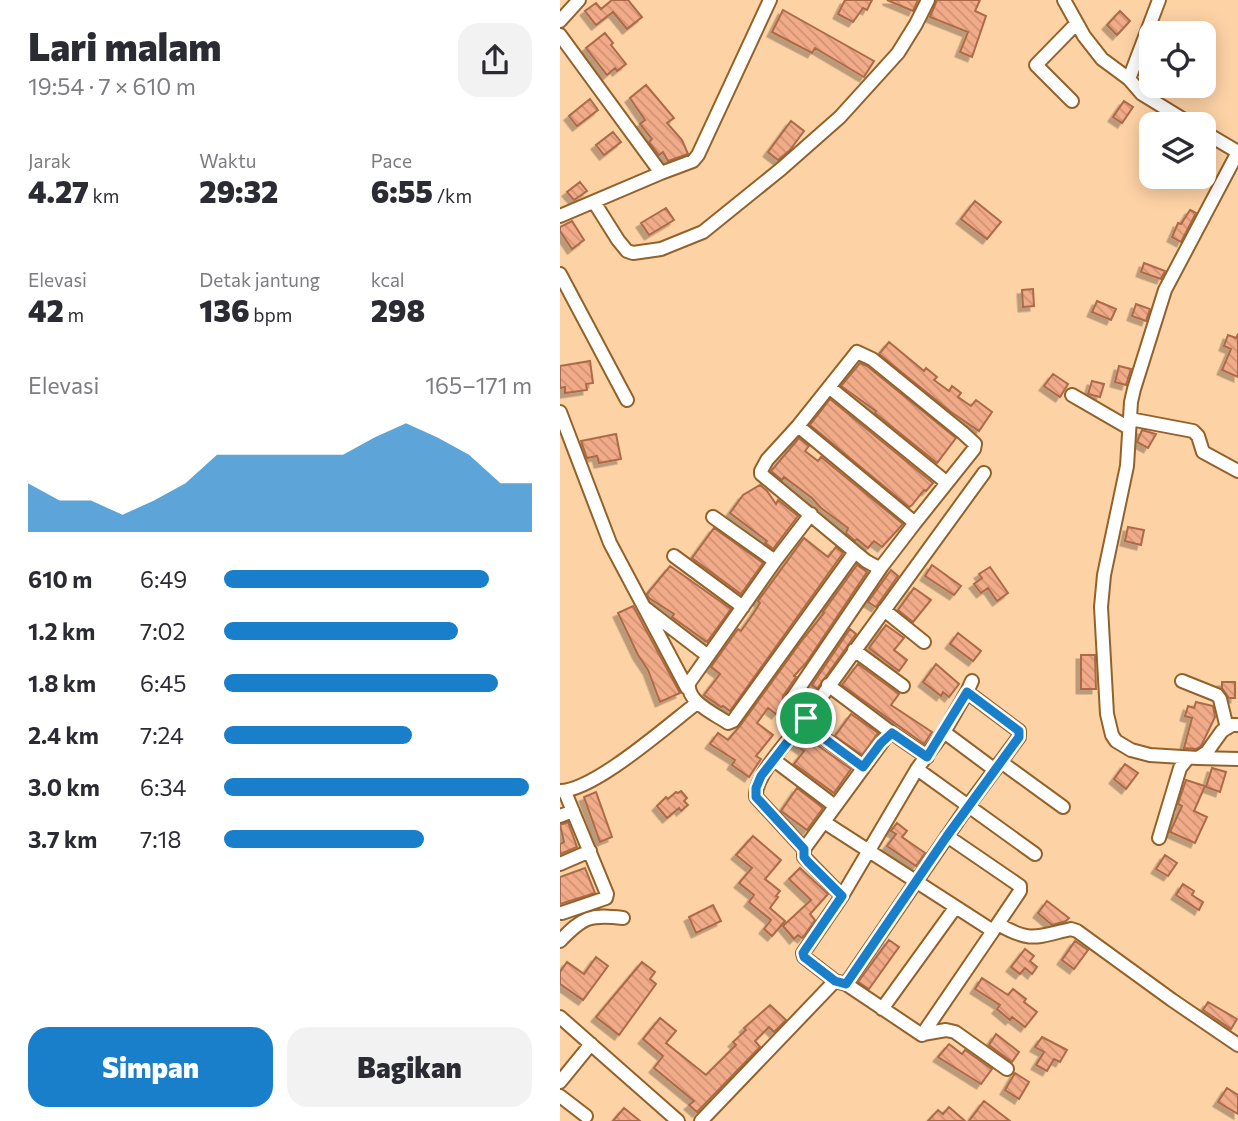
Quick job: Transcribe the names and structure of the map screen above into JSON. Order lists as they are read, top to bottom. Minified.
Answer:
{"page":{"heading":["Lari malam","19:54 · 7 × 610 m"],"stats":[["Jarak","4.27 km"],["Waktu","29:32"],["Pace","6:55 /km"],["Elevasi","42 m"],["Detak jantung","136 bpm"],["kcal","298"]],"chart":["Elevasi","165–171 m"],"list":[{"name":"610 m","note":"6:49"},{"name":"1.2 km","note":"7:02"},{"name":"1.8 km","note":"6:45"},{"name":"2.4 km","note":"7:24"},{"name":"3.0 km","note":"6:34"},{"name":"3.7 km","note":"7:18"}],"buttons":["Simpan","Bagikan"]}}
